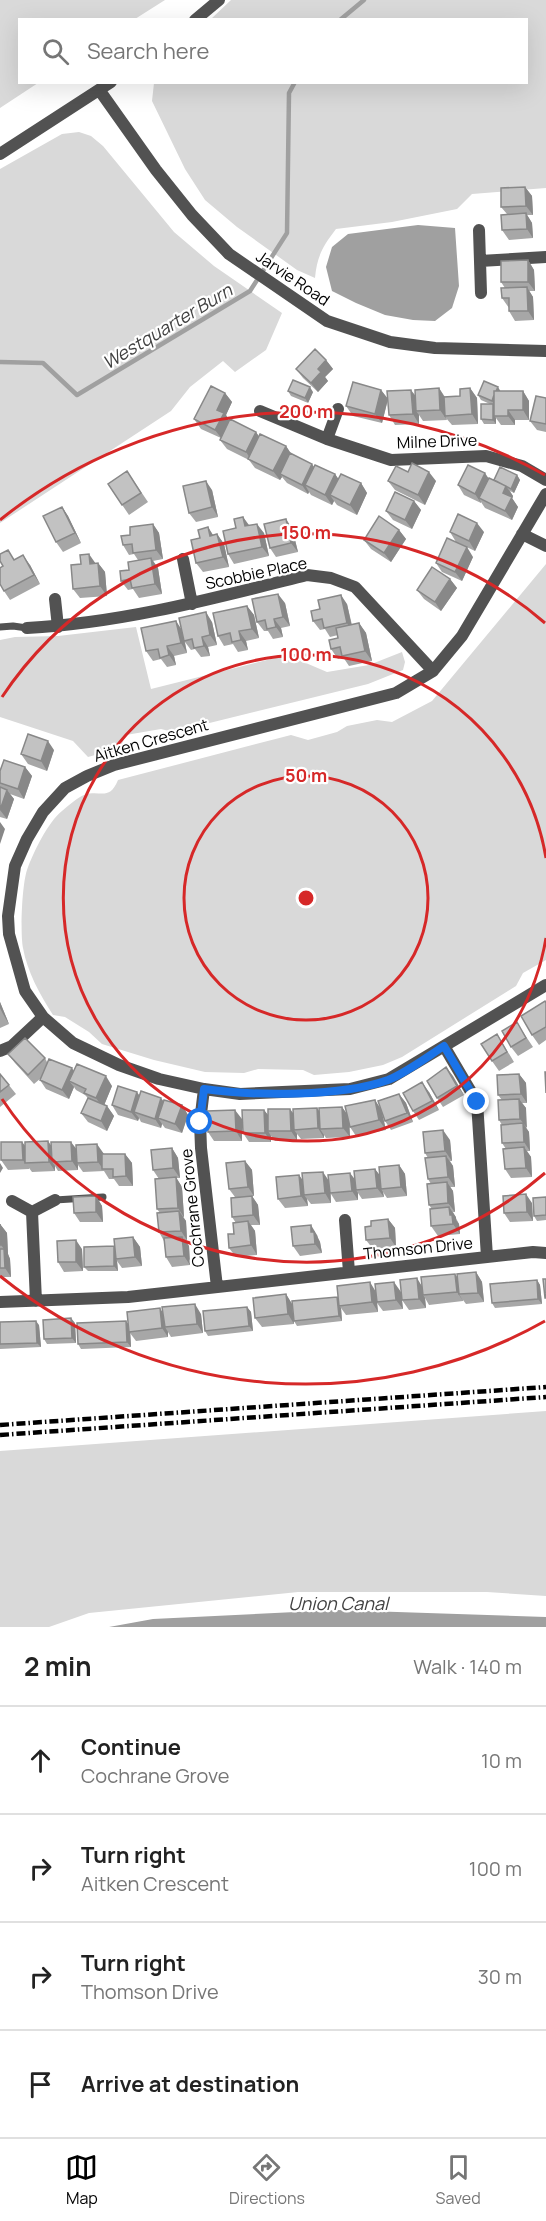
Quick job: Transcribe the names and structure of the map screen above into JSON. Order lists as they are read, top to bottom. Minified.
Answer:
{"streets":{"street":["Jarvie Road","Milne Drive","Scobbie Place","Aitken Crescent","Cochrane Grove","Thomson Drive"]},"crossings":[["Scobbie Place","Aitken Crescent"],["Aitken Crescent","Cochrane Grove"],["Aitken Crescent","Thomson Drive"],["Cochrane Grove","Thomson Drive"]],"water":["Westquarter Burn","Union Canal"],"page":{"search":"Search here","heading":["2 min","Walk · 140 m"],"list":[["Continue","Cochrane Grove","10 m"],["Turn right","Aitken Crescent","100 m"],["Turn right","Thomson Drive","30 m"],"Arrive at destination"],"nav":["Map","Directions","Saved"]},"rings":["200 m","150 m","100 m","50 m"]}
